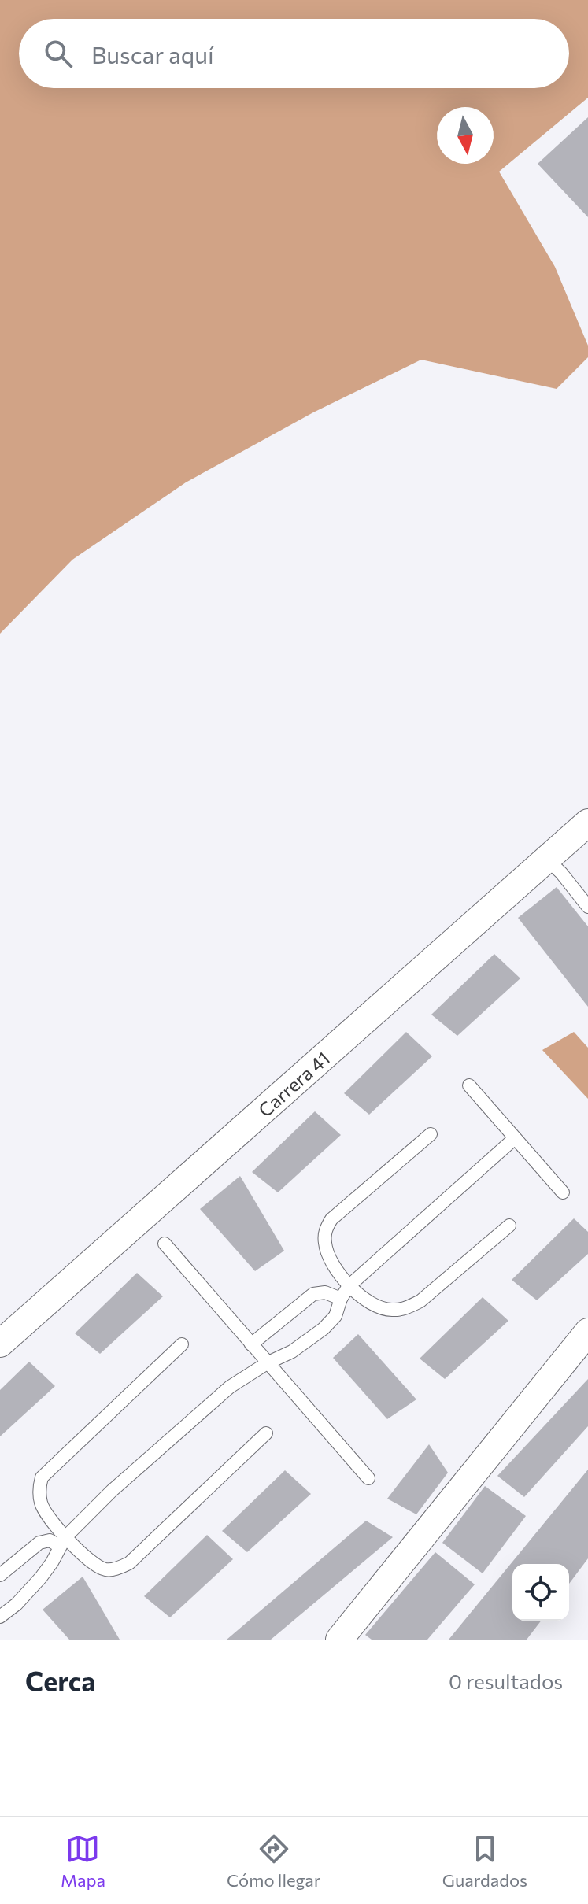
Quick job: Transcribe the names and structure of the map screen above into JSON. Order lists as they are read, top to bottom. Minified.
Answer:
{"streets":{"street":["Carrera 41"]},"north":"bottom","page":{"search":"Buscar aquí","heading":["Cerca","0 resultados"],"nav":["Mapa","Cómo llegar","Guardados"]}}
